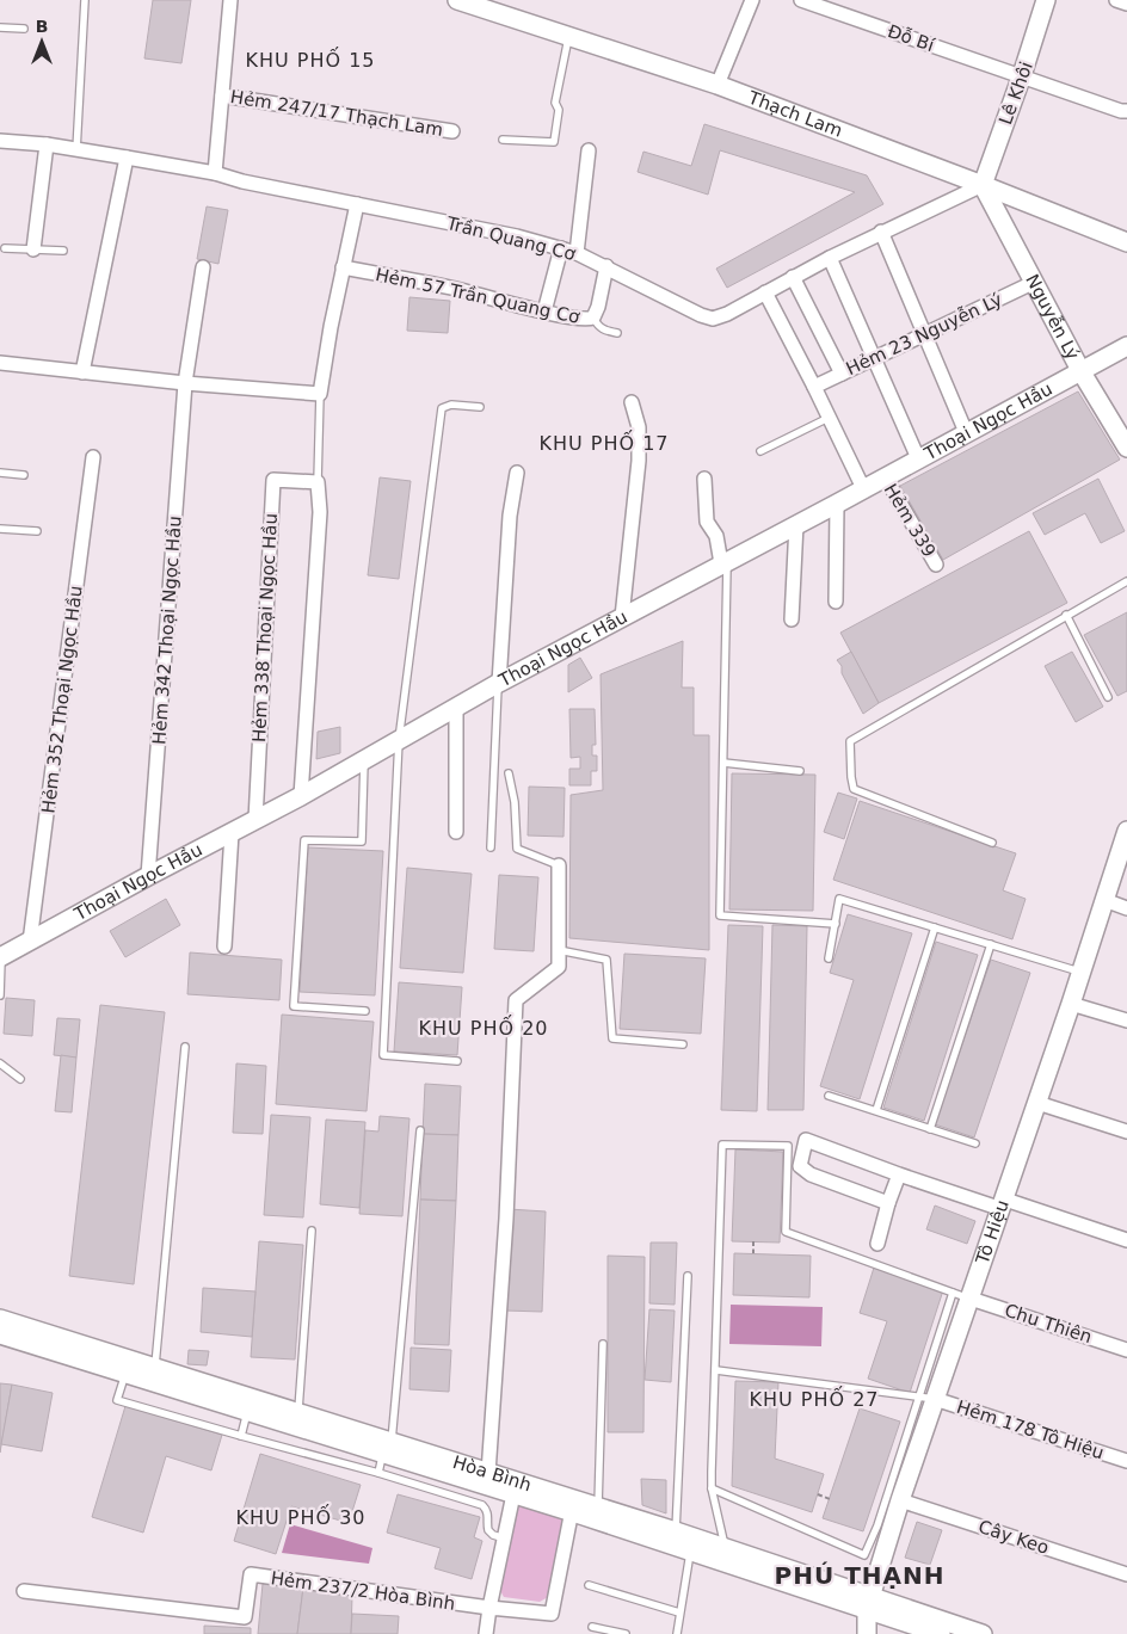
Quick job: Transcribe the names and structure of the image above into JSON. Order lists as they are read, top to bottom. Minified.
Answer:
{"streets":{"main road":["Lê Khôi","Thạch Lam","Nguyễn Lý","Thoại Ngọc Hầu","Tô Hiệu","Hòa Bình"],"street":["Đỗ Bí","Hẻm 247/17 Thạch Lam","Trần Quang Cơ","Hẻm 57 Trần Quang Cơ","Hẻm 23 Nguyễn Lý","Hẻm 339","Hẻm 338 Thoại Ngọc Hầu","Hẻm 342 Thoại Ngọc Hầu","Hẻm 352 Thoại Ngọc Hầu","Chu Thiên","Hẻm 178 Tô Hiệu","Cây Keo","Hẻm 237/2 Hòa Bình"]},"crossings":[["Đỗ Bí","Lê Khôi"],["Lê Khôi","Thạch Lam"],["Lê Khôi","Trần Quang Cơ"],["Lê Khôi","Nguyễn Lý"],["Thạch Lam","Trần Quang Cơ"],["Thạch Lam","Nguyễn Lý"],["Trần Quang Cơ","Hẻm 57 Trần Quang Cơ"],["Trần Quang Cơ","Nguyễn Lý"],["Nguyễn Lý","Hẻm 23 Nguyễn Lý"],["Nguyễn Lý","Thoại Ngọc Hầu"],["Thoại Ngọc Hầu","Hẻm 339"],["Thoại Ngọc Hầu","Hẻm 338 Thoại Ngọc Hầu"],["Thoại Ngọc Hầu","Hẻm 342 Thoại Ngọc Hầu"],["Thoại Ngọc Hầu","Hẻm 352 Thoại Ngọc Hầu"],["Tô Hiệu","Chu Thiên"],["Tô Hiệu","Hẻm 178 Tô Hiệu"],["Tô Hiệu","Hòa Bình"],["Tô Hiệu","Cây Keo"]],"districts":["KHU PHỐ 15","KHU PHỐ 17","KHU PHỐ 20","KHU PHỐ 27","KHU PHỐ 30","PHÚ THẠNH"],"north":"top"}
